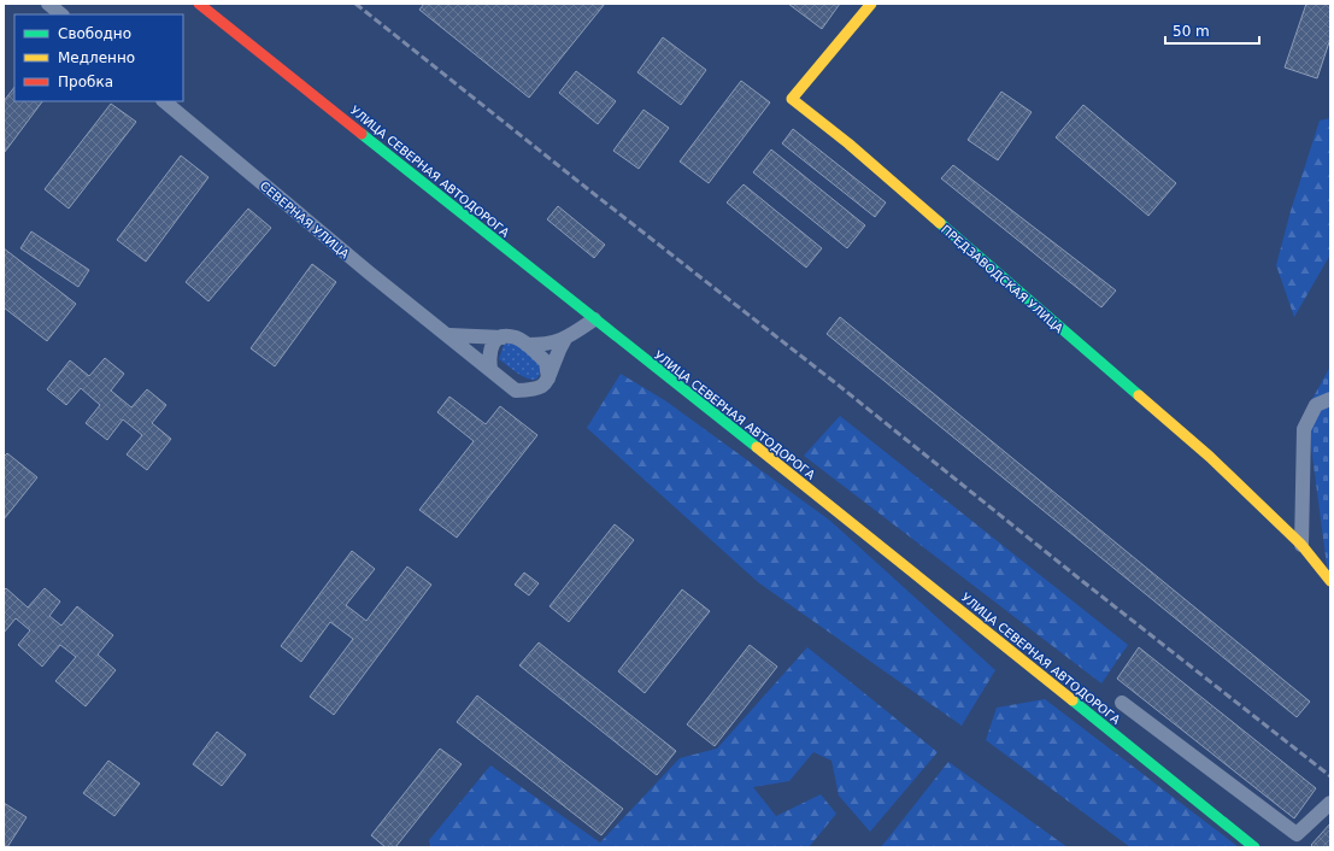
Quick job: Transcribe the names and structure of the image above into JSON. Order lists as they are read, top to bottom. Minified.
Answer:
{"streets":{"main road":["УЛИЦА СЕВЕРНАЯ АВТОДОРОГА","ПРЕДЗАВОДСКАЯ УЛИЦА"],"street":["СЕВЕРНАЯ УЛИЦА"]},"legend":["Свободно","Медленно","Пробка"],"scale_bar":"50 m"}
